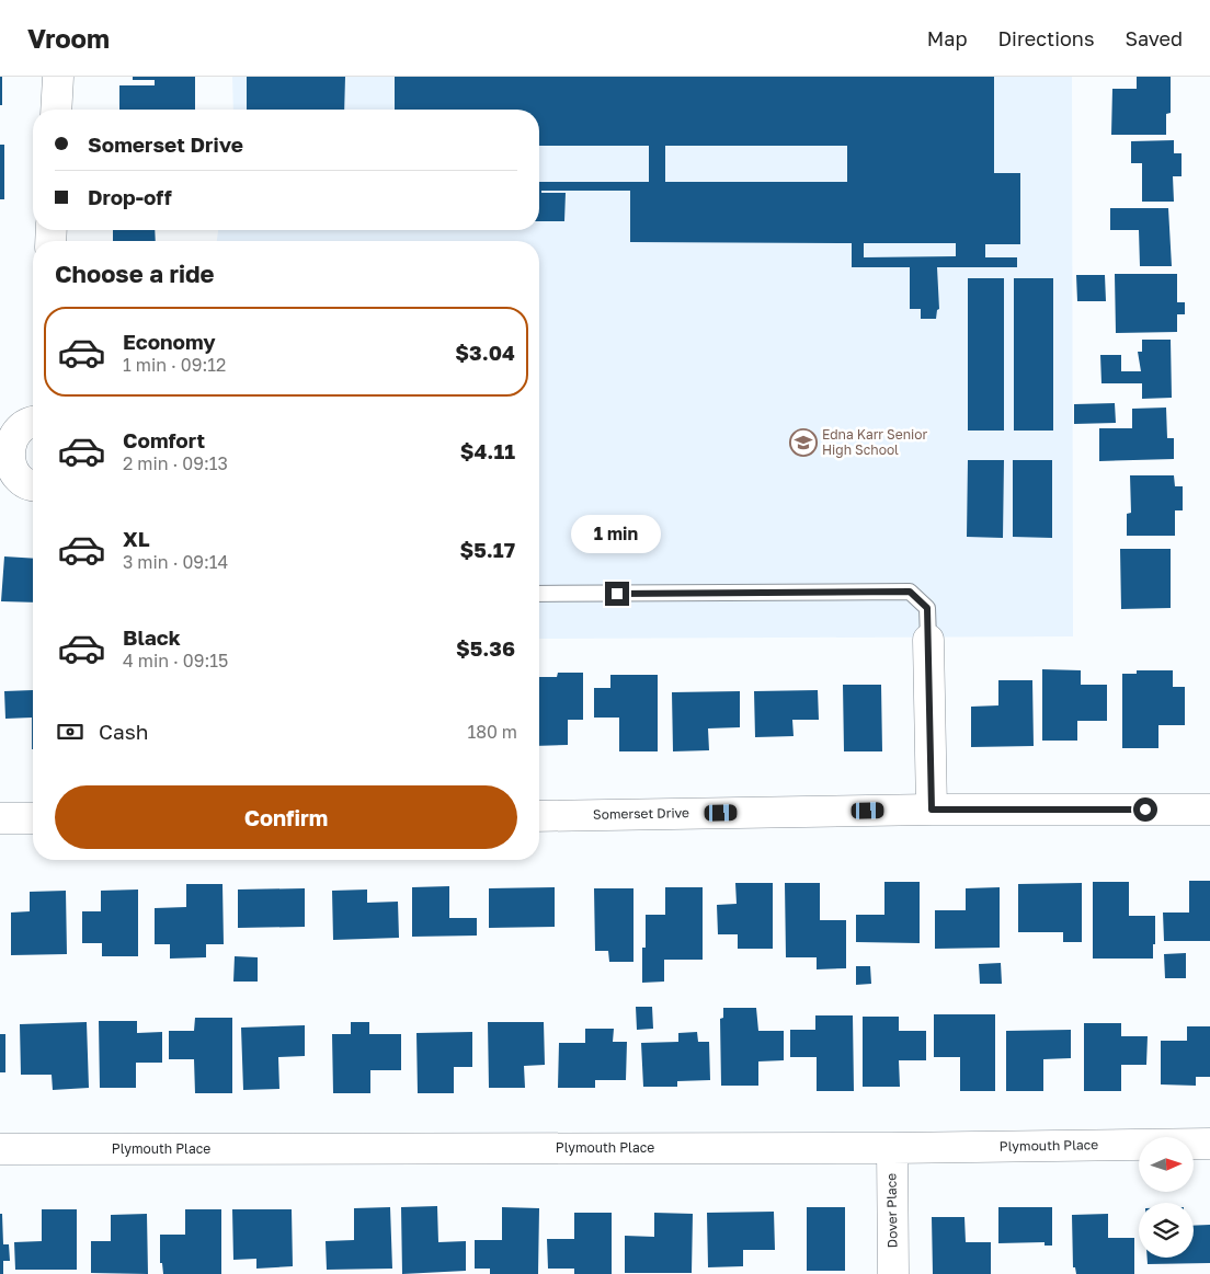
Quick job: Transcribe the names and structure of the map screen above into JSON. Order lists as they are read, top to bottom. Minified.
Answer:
{"streets":{"street":["Somerset Drive","Plymouth Place","Dover Place"]},"crossings":[["Plymouth Place","Dover Place"]],"places":{"school or university":["Edna Karr Senior High School"]},"north":"right","page":{"header":"Vroom","nav":["Map","Directions","Saved"],"banner":["Somerset Drive","Drop-off"],"heading":"Choose a ride","list":[{"name":"Economy","note":"1 min · 09:12","value":"$3.04"},{"name":"Comfort","note":"2 min · 09:13","value":"$4.11"},{"name":"XL","note":"3 min · 09:14","value":"$5.17"},{"name":"Black","note":"4 min · 09:15","value":"$5.36"}],"bubble":"1 min","pay":["Cash","180 m"],"buttons":"Confirm"}}
